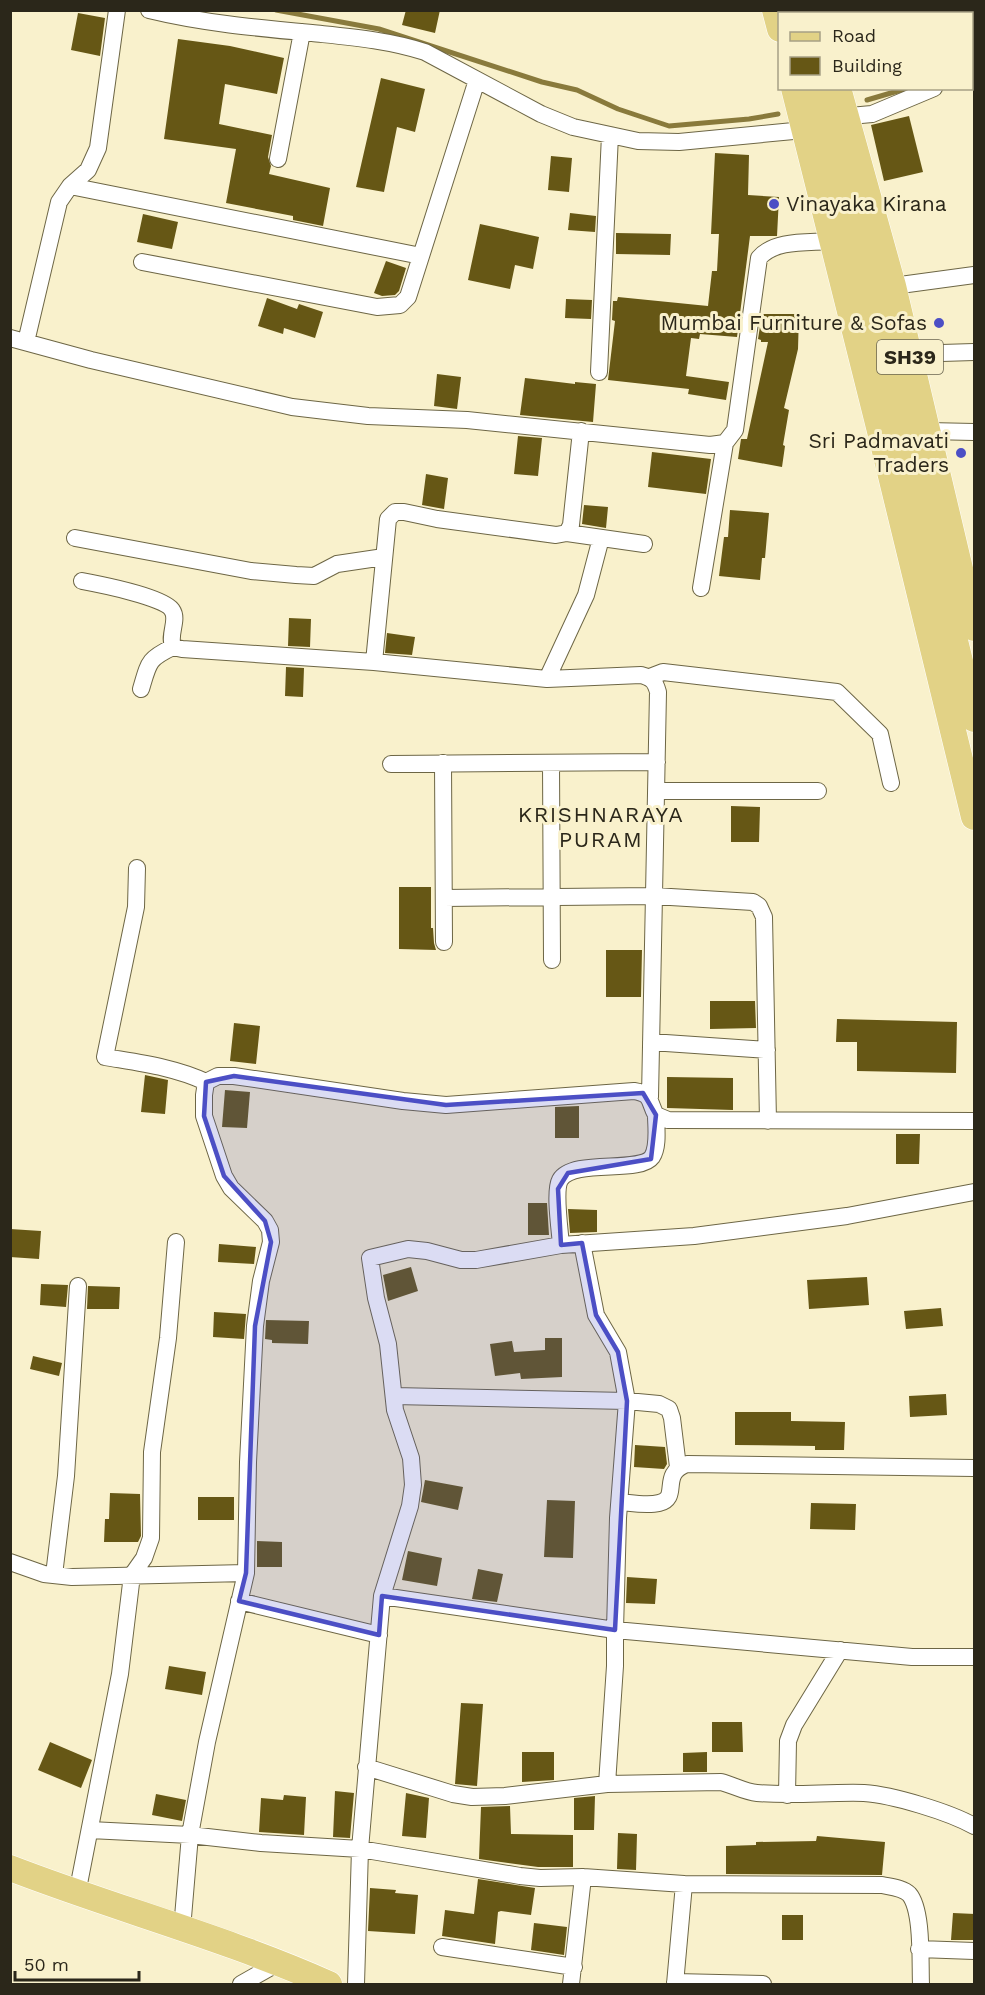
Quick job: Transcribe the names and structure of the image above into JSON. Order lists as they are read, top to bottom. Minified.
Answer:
{"streets":{"main road":["SH39"]},"districts":["KRISHNARAYA PURAM"],"places":["Vinayaka Kirana","Mumbai Furniture & Sofas","Sri Padmavati Traders"],"legend":["Road","Building"],"scale_bar":"50 m"}
